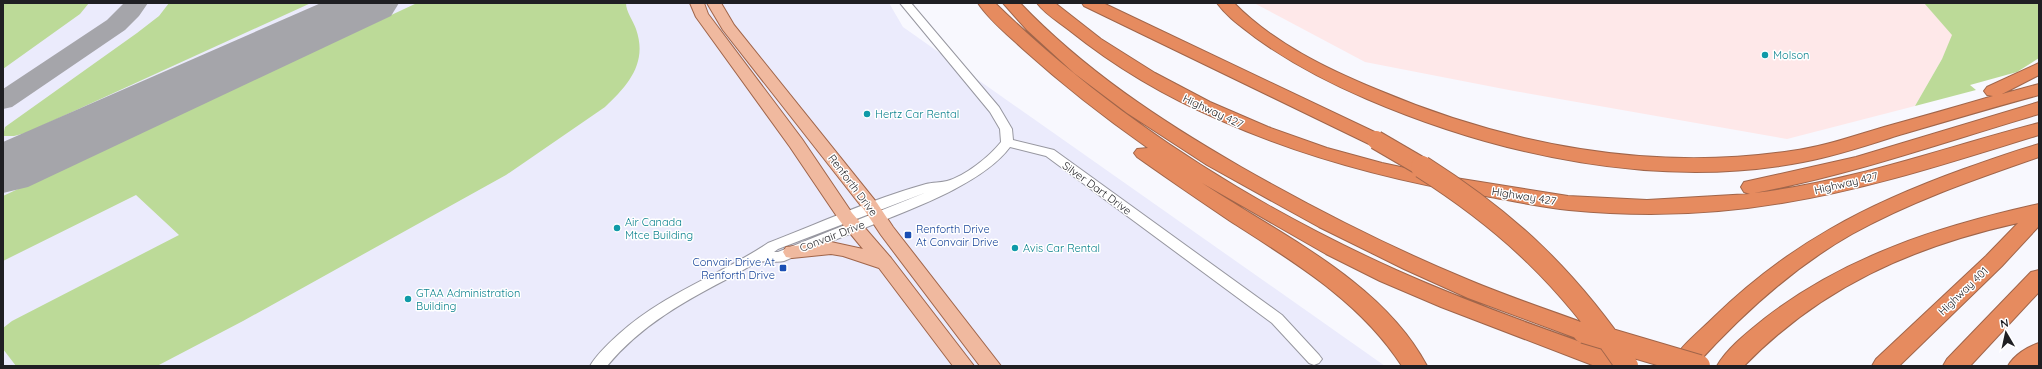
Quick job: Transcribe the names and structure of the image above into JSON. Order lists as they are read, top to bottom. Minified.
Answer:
{"streets":{"highway":["Highway 427","Highway 401"],"main road":["Renforth Drive"],"street":["Silver Dart Drive","Convair Drive"]},"crossings":[["Renforth Drive","Convair Drive"],["Silver Dart Drive","Convair Drive"]],"places":{"other":["Molson","Hertz Car Rental","Air Canada Mtce Building","Avis Car Rental","GTAA Administration Building"],"transit":["Renforth Drive At Convair Drive","Convair Drive At Renforth Drive"]},"north":"top"}
